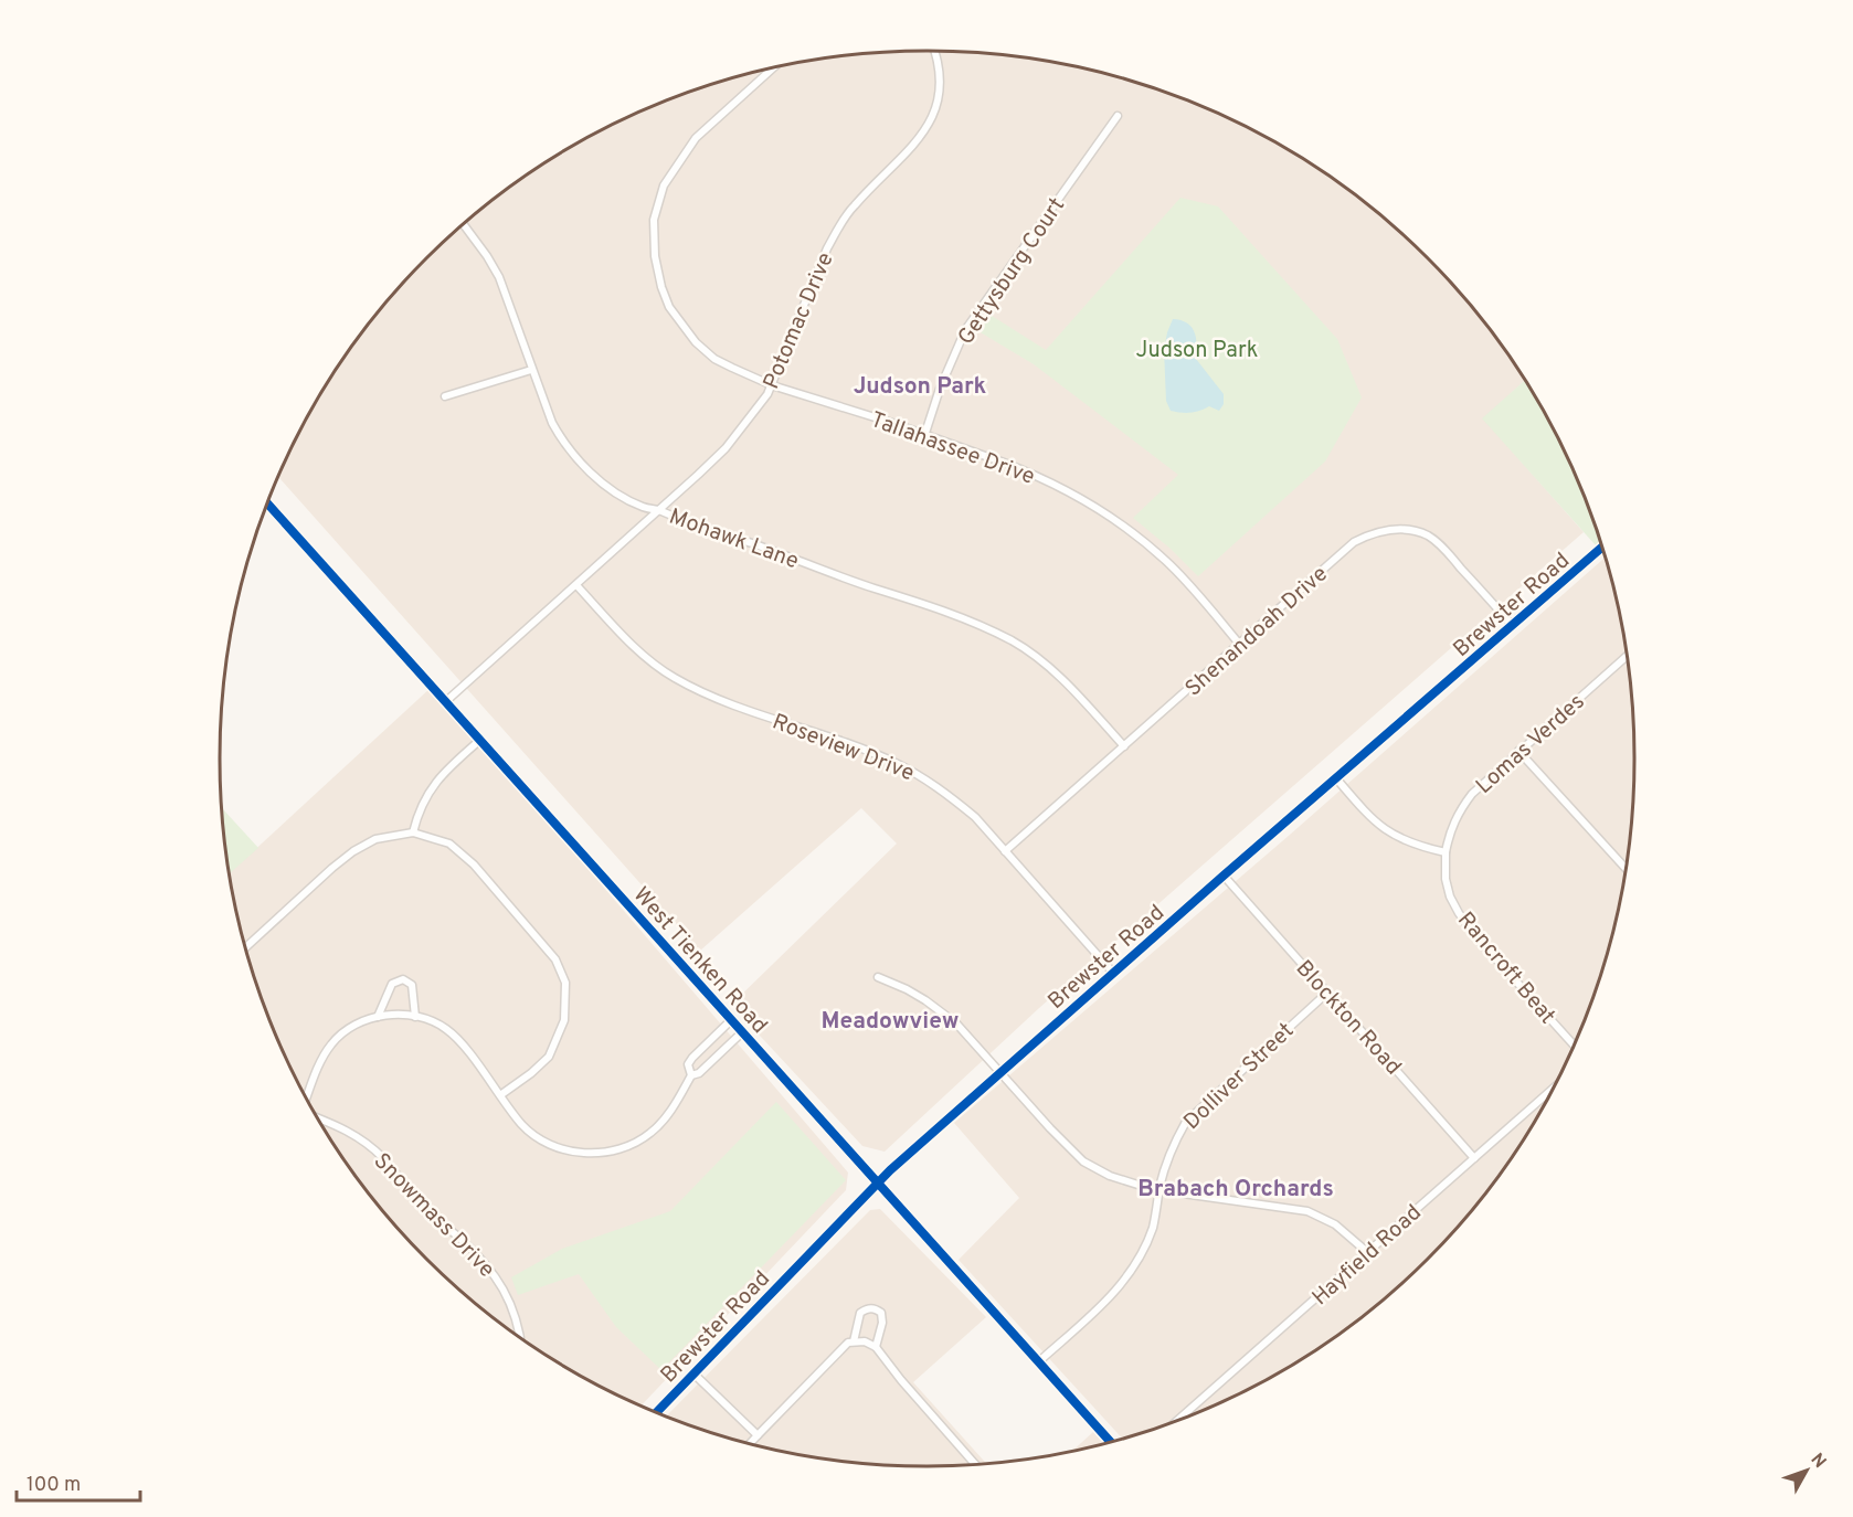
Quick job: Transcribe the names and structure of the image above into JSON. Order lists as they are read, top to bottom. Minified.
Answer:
{"streets":{"street":["Gettysburg Court","Potomac Drive","Tallahassee Drive","Mohawk Lane","Brewster Road","Shenandoah Drive","Lomas Verdes","Roseview Drive","West Tienken Road","Rancroft Beat","Blockton Road","Dolliver Street","Snowmass Drive","Hayfield Road"]},"crossings":[["Gettysburg Court","Tallahassee Drive"],["Potomac Drive","Tallahassee Drive"],["Potomac Drive","Mohawk Lane"],["Potomac Drive","Roseview Drive"],["Potomac Drive","West Tienken Road"],["Tallahassee Drive","Shenandoah Drive"],["Mohawk Lane","Shenandoah Drive"],["Brewster Road","Shenandoah Drive"],["Brewster Road","Roseview Drive"],["Brewster Road","West Tienken Road"],["Brewster Road","Blockton Road"],["Shenandoah Drive","Roseview Drive"],["Lomas Verdes","Rancroft Beat"],["West Tienken Road","Dolliver Street"],["Blockton Road","Dolliver Street"],["Blockton Road","Hayfield Road"]],"districts":["Judson Park","Meadowview","Brabach Orchards"],"parks":["Judson Park"],"scale_bar":"100 m","north":"top right"}
